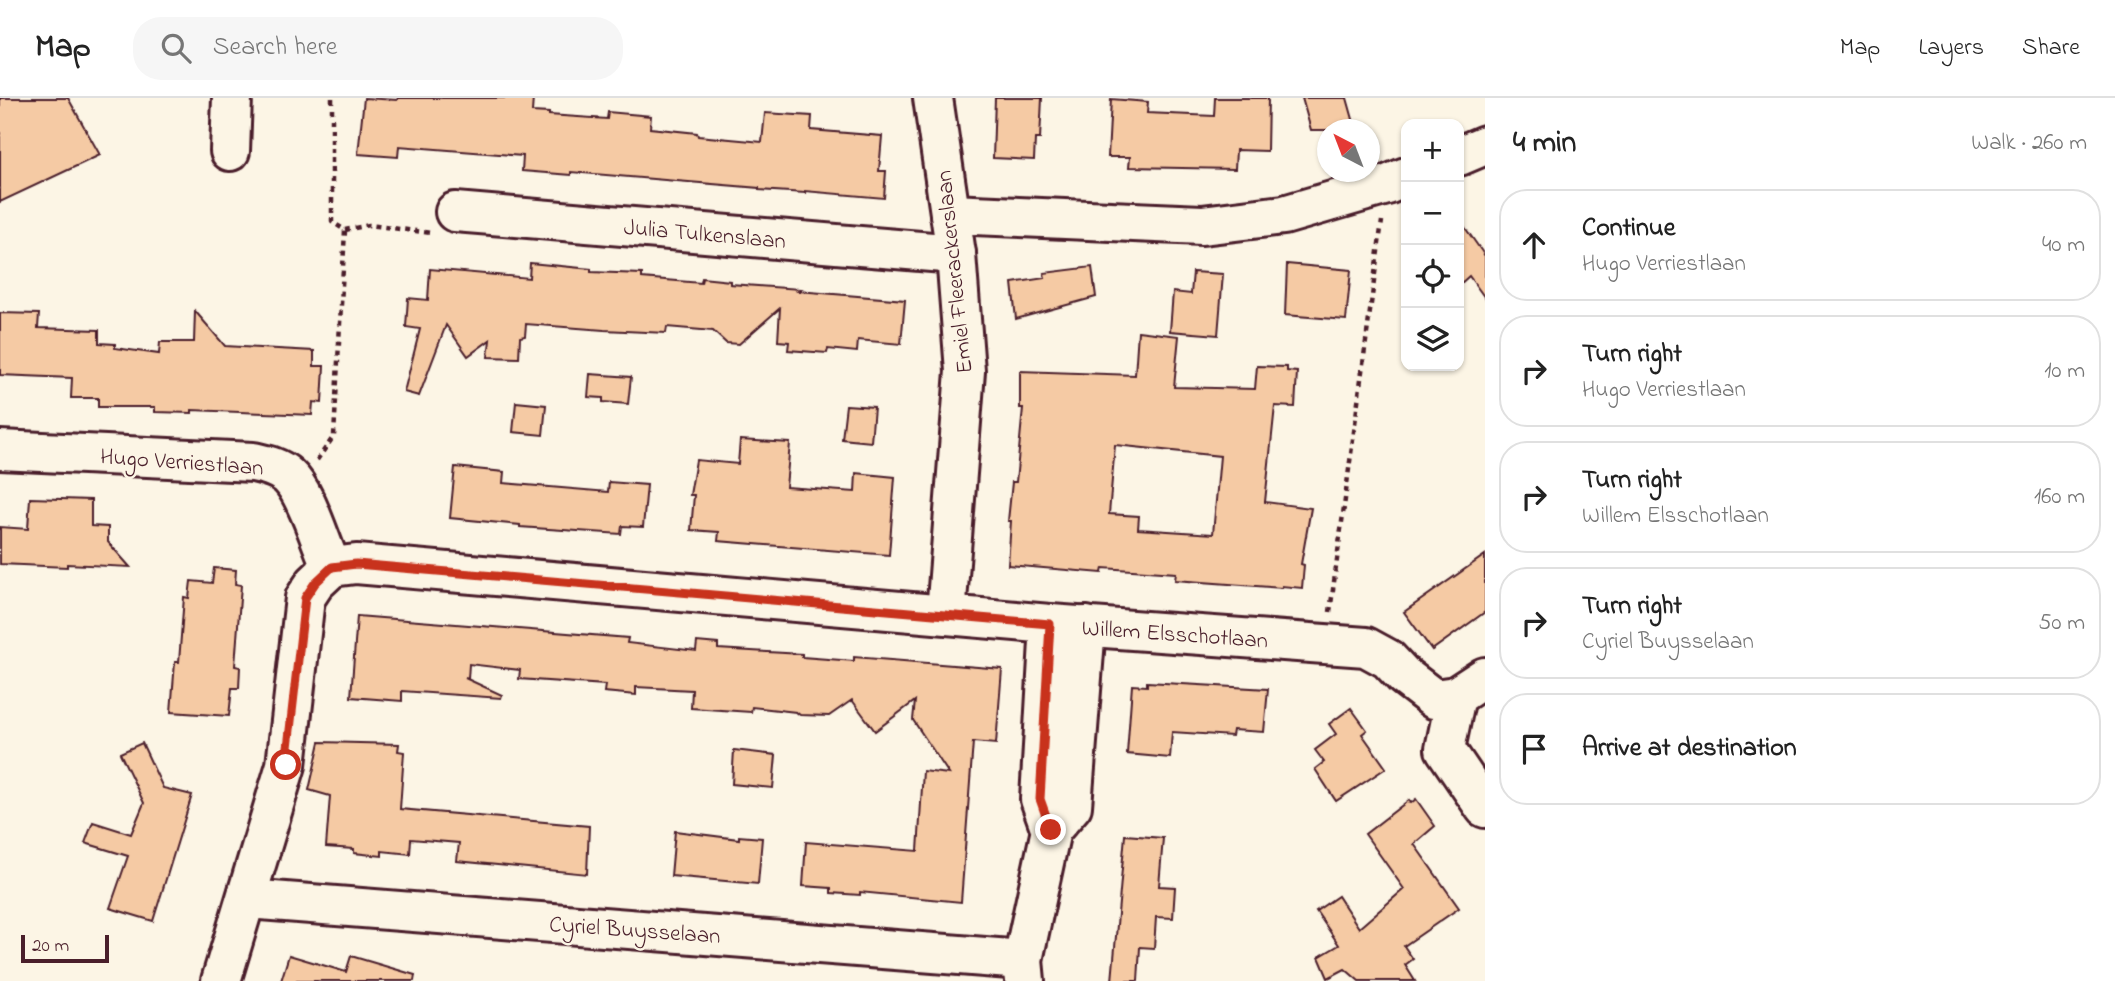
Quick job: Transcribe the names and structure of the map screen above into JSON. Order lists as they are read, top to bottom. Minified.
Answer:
{"streets":{"street":["Julia Tulkenslaan","Emiel Fleerackerslaan","Hugo Verriestlaan","Willem Elsschotlaan","Cyriel Buysselaan"]},"crossings":[["Julia Tulkenslaan","Emiel Fleerackerslaan"],["Emiel Fleerackerslaan","Willem Elsschotlaan"],["Willem Elsschotlaan","Cyriel Buysselaan"]],"scale_bar":"20 m","north":"top left","page":{"header":"Map","search":"Search here","nav":["Map","Layers","Share"],"heading":["4 min","Walk · 260 m"],"map_buttons":["+","−"],"list":[["Continue","Hugo Verriestlaan","40 m"],["Turn right","Hugo Verriestlaan","10 m"],["Turn right","Willem Elsschotlaan","160 m"],["Turn right","Cyriel Buysselaan","50 m"],"Arrive at destination"],"scale":"20 m"}}
